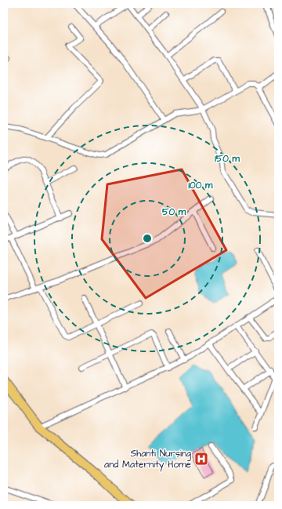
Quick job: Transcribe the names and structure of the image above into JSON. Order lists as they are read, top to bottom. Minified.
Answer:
{"places":{"hospital":["Shanti Nursing and Maternity Home"]},"rings":["150 m","100 m","50 m"]}
